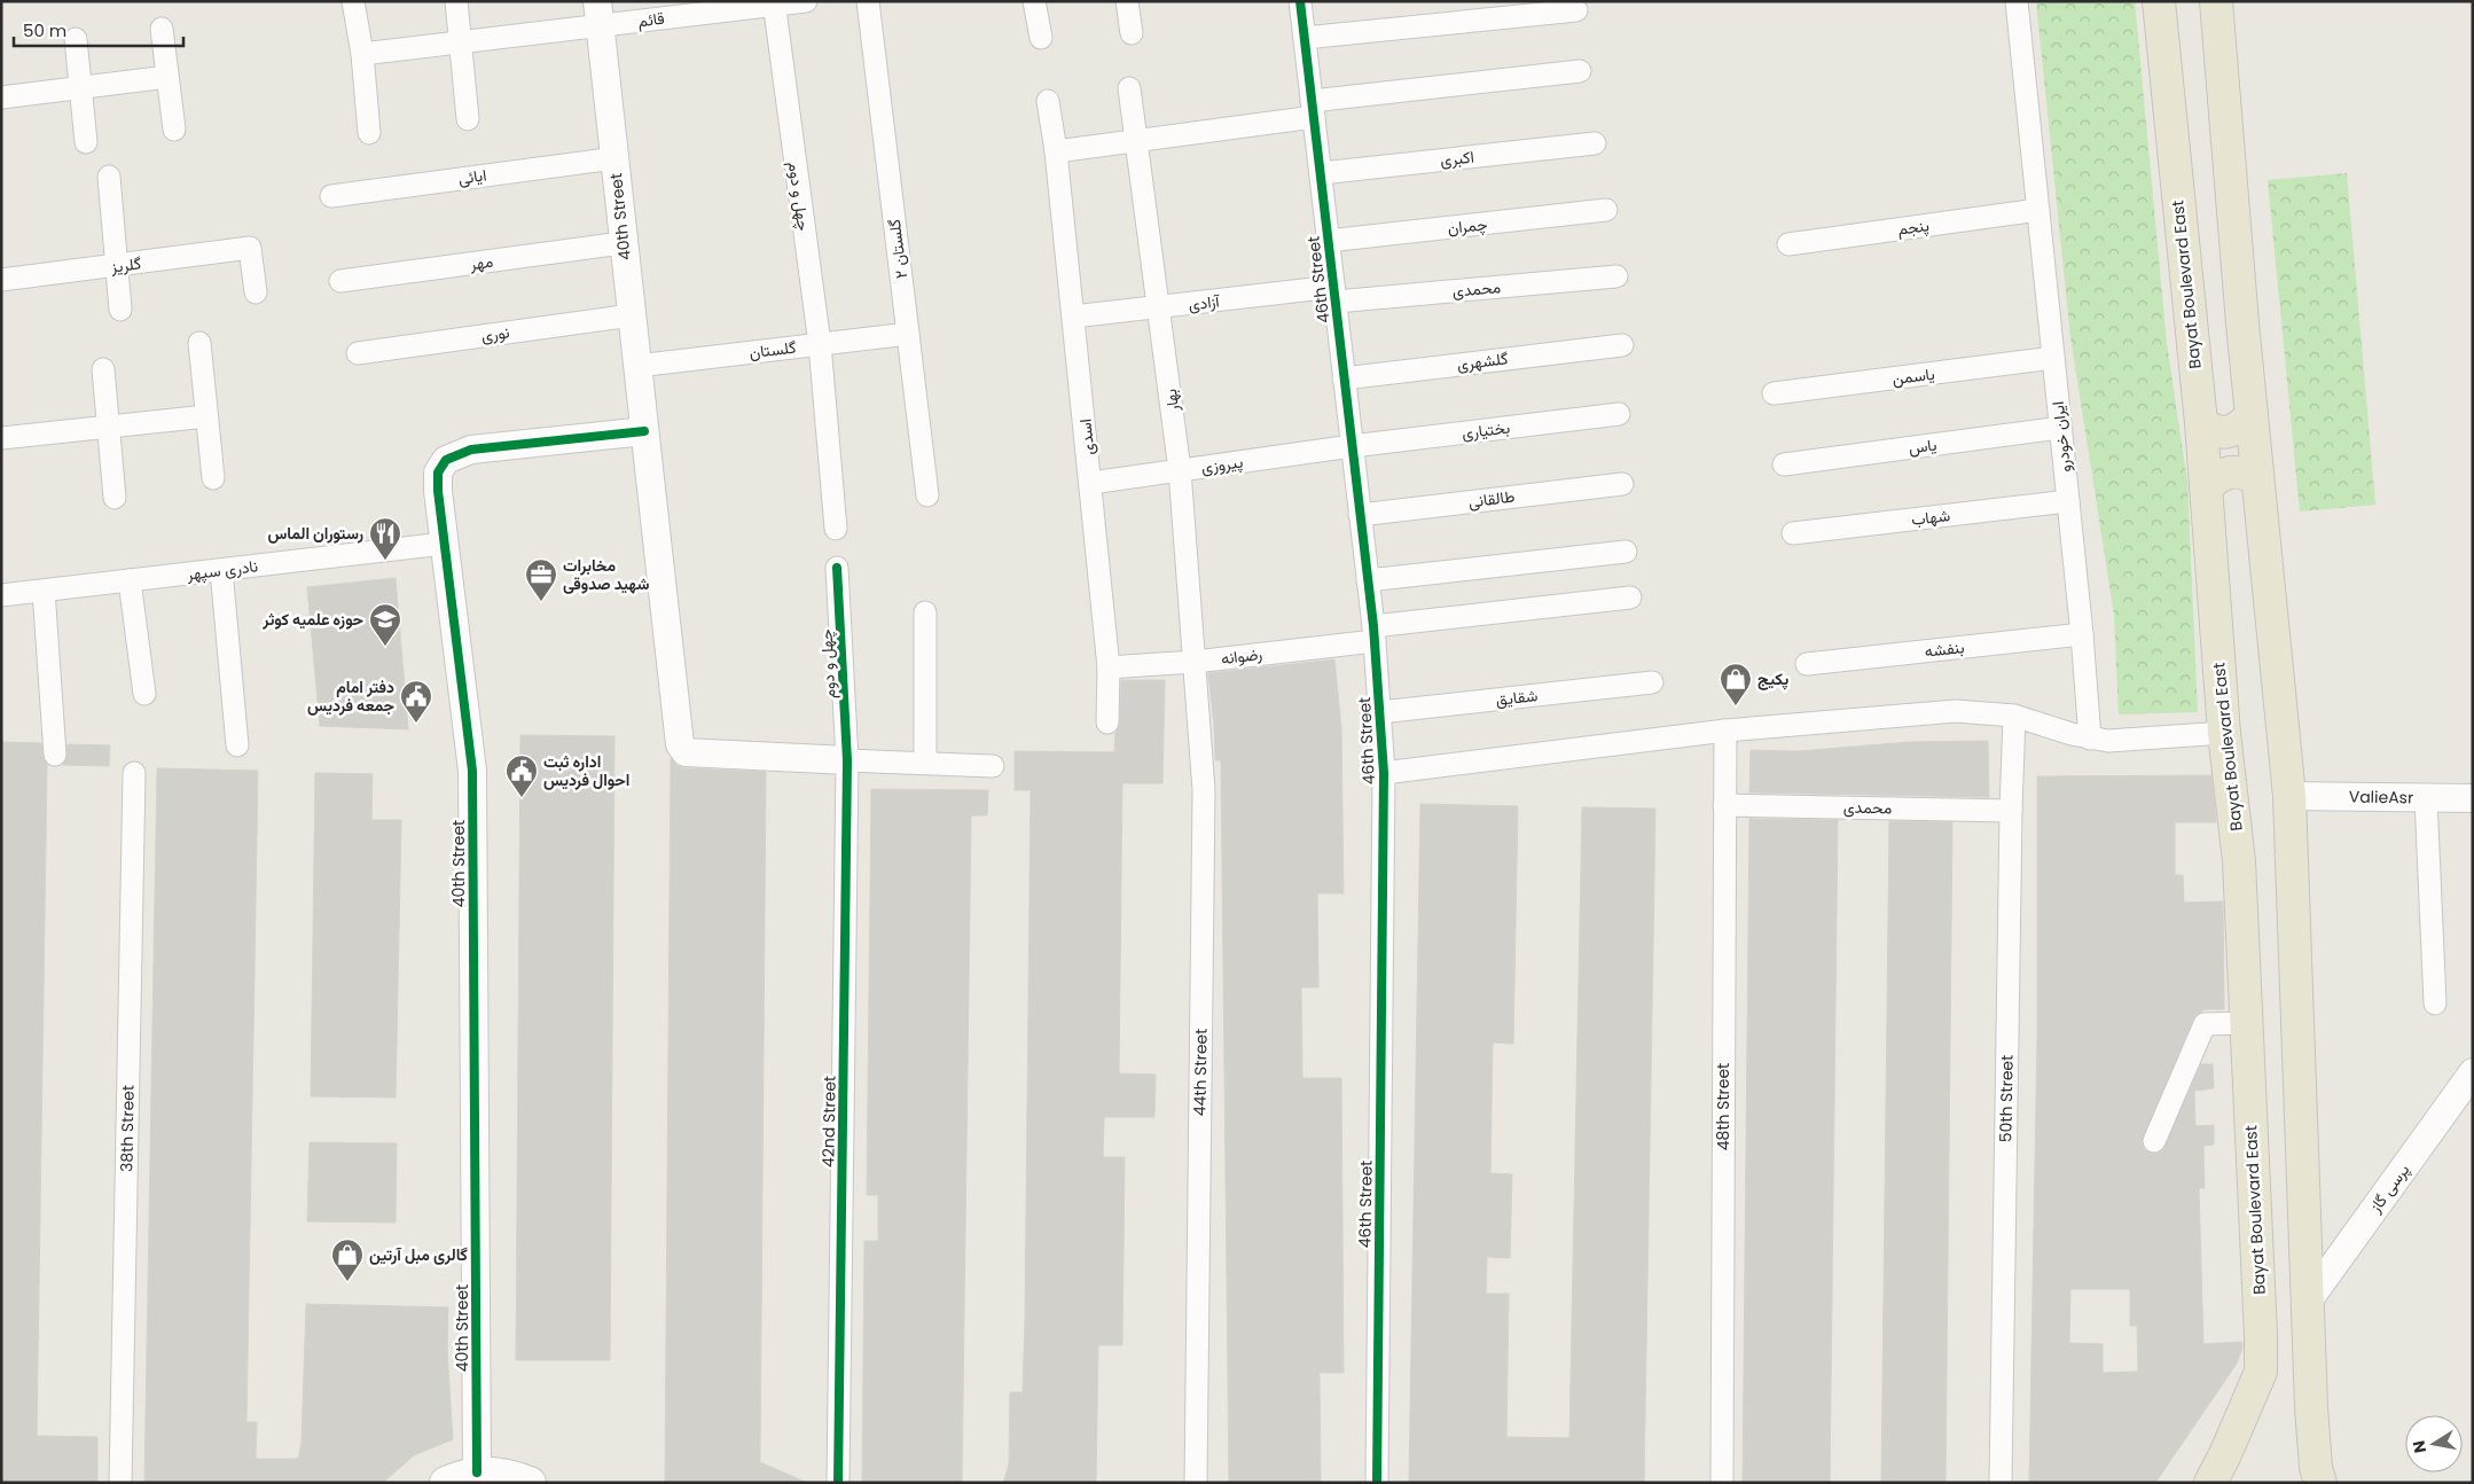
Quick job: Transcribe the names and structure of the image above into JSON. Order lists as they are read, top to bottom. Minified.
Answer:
{"streets":{"main road":["Bayat Boulevard East"],"street":["قائم","اکبری","ایائی","چهل و دوم","40th Street","چمران","پنجم","گلستان ۲","مهر","گلریز","46th Street","محمدی","آزادی","نوری","گلستان","گلشهری","یاسمن","بهار","بختیاری","اسدی","ایران خودرو","یاس","پیروزی","طالقانی","شهاب","نادری سپهر","بنفشه","رضوانه","شقایق","ValieAsr","44th Street","50th Street","48th Street","42nd Street","38th Street","پرسی گاز"]},"crossings":[["قائم","چهل و دوم"],["قائم","40th Street"],["اکبری","46th Street"],["ایائی","40th Street"],["چهل و دوم","40th Street"],["چهل و دوم","گلستان"],["چهل و دوم","42nd Street"],["40th Street","مهر"],["40th Street","نوری"],["40th Street","گلستان"],["40th Street","نادری سپهر"],["40th Street","42nd Street"],["چمران","46th Street"],["پنجم","ایران خودرو"],["گلستان ۲","گلستان"],["46th Street","محمدی"],["46th Street","آزادی"],["46th Street","گلشهری"],["46th Street","بختیاری"],["46th Street","پیروزی"],["46th Street","طالقانی"],["46th Street","رضوانه"],["46th Street","شقایق"],["محمدی","آزادی"],["محمدی","50th Street"],["محمدی","48th Street"],["آزادی","بهار"],["آزادی","اسدی"],["یاسمن","ایران خودرو"],["بهار","پیروزی"],["بهار","رضوانه"],["بهار","44th Street"],["بختیاری","پیروزی"],["اسدی","پیروزی"],["اسدی","رضوانه"],["ایران خودرو","یاس"],["ایران خودرو","شهاب"],["ایران خودرو","بنفشه"],["رضوانه","44th Street"]],"places":{"restaurant":["رستوران الماس"],"office":["مخابرات شهید صدوقی"],"school or university":["حوزه علمیه کوثر"],"shop":["پکیج","گالری مبل آرتین"],"public building":["دفتر امام جمعه فردیس","اداره ثبت احوال فردیس"]},"scale_bar":"50 m","north":"left"}
